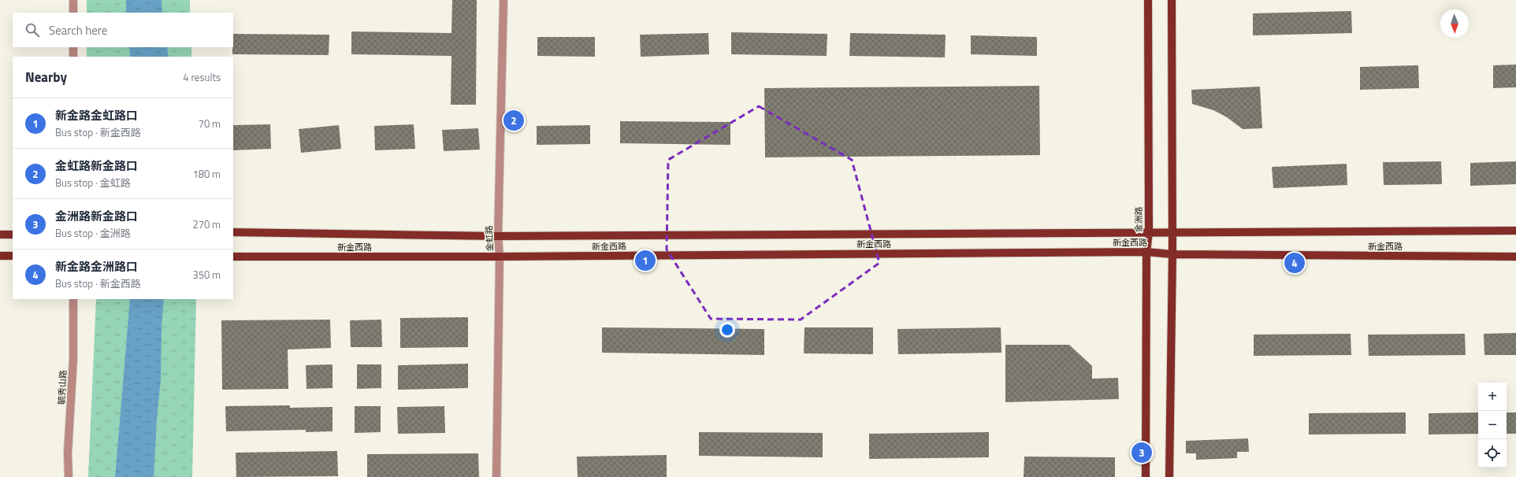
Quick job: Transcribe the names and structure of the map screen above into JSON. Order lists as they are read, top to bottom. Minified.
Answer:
{"streets":{"main road":["金洲路","新金西路"],"street":["金虹路","毓秀山路"]},"crossings":[["金洲路","新金西路"],["金虹路","新金西路"]],"north":"bottom","page":{"search":"Search here","heading":["Nearby","4 results"],"list":[{"mark":"1","name":"新金路金虹路口","note":"Bus stop · 新金西路","value":"70 m"},{"mark":"2","name":"金虹路新金路口","note":"Bus stop · 金虹路","value":"180 m"},{"mark":"3","name":"金洲路新金路口","note":"Bus stop · 金洲路","value":"270 m"},{"mark":"4","name":"新金路金洲路口","note":"Bus stop · 新金西路","value":"350 m"}],"pins":["2","1","4","3"],"map_buttons":["+","−"]}}
